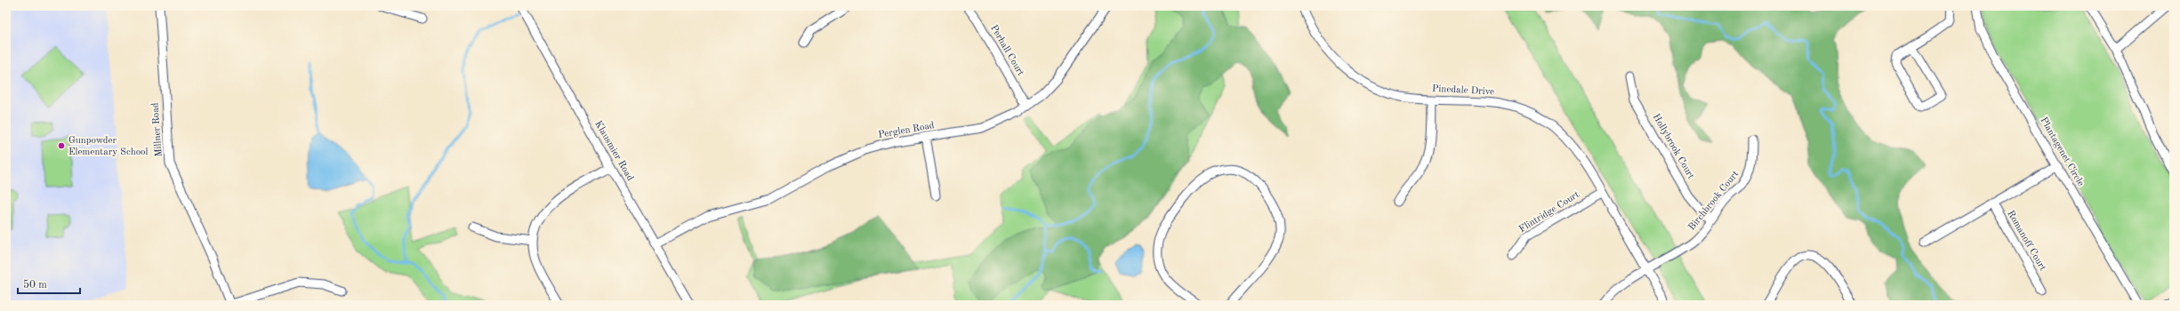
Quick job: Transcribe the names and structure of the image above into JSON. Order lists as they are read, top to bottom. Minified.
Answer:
{"streets":{"street":["Perhall Court","Pinedale Drive","Millner Road","Perglen Road","Hollybrook Court","Klausmier Road","Plantagenet Circle","Birchbrook Court","Flintridge Court","Romanoff Court"]},"crossings":[["Perhall Court","Perglen Road"],["Pinedale Drive","Birchbrook Court"],["Pinedale Drive","Flintridge Court"],["Perglen Road","Klausmier Road"],["Hollybrook Court","Birchbrook Court"]],"places":["Gunpowder Elementary School"],"scale_bar":"50 m"}
